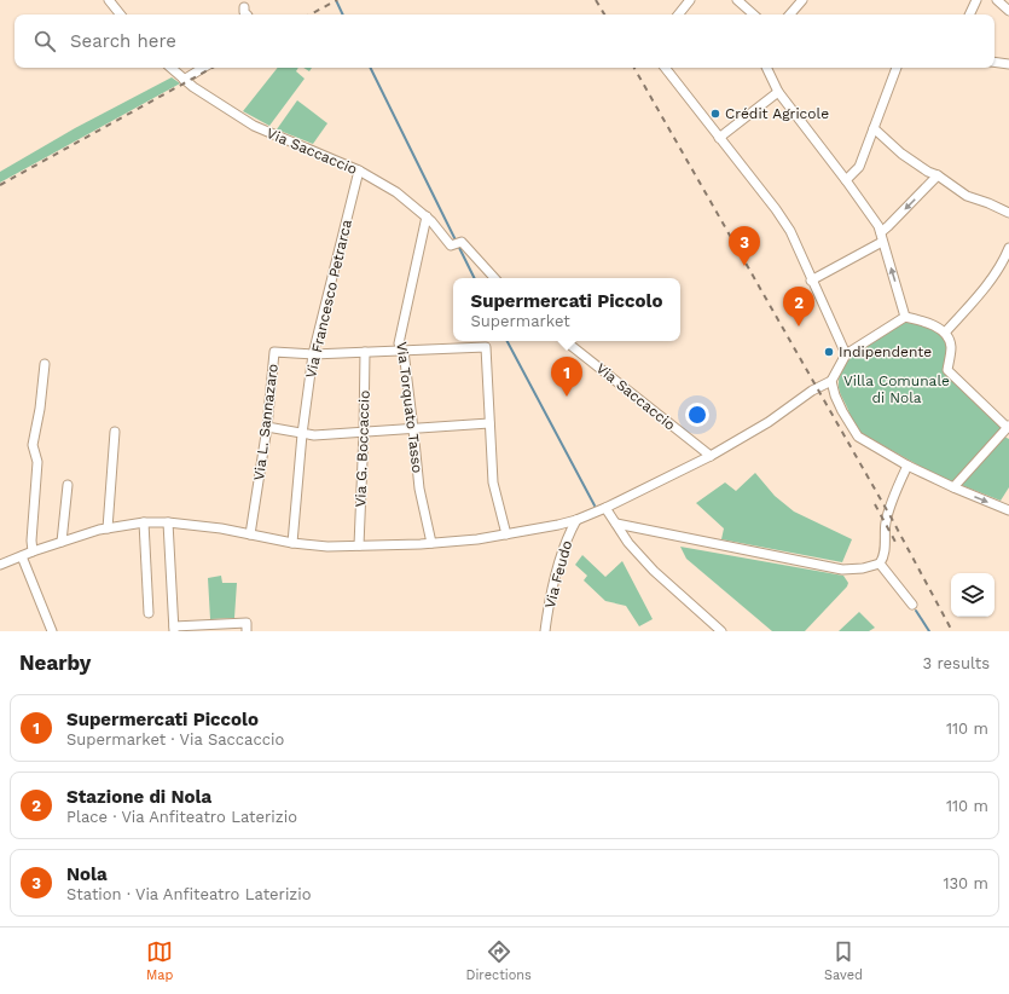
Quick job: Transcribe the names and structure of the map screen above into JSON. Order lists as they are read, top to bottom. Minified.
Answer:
{"streets":{"street":["Via Saccaccio","Via Francesco Petrarca","Via Torquato Tasso","Via L. Sannazaro","Via G. Boccaccio","Via Feudo"]},"crossings":[["Via Saccaccio","Via Francesco Petrarca"],["Via Saccaccio","Via Torquato Tasso"],["Via Francesco Petrarca","Via L. Sannazaro"],["Via Torquato Tasso","Via L. Sannazaro"],["Via L. Sannazaro","Via G. Boccaccio"]],"parks":["Villa Comunale di Nola"],"places":["Crédit Agricole","Indipendente"],"page":{"search":"Search here","pins":["3","2","1"],"popup":["Supermercati Piccolo","Supermarket"],"heading":["Nearby","3 results"],"list":[{"mark":"1","name":"Supermercati Piccolo","note":"Supermarket · Via Saccaccio","value":"110 m"},{"mark":"2","name":"Stazione di Nola","note":"Place · Via Anfiteatro Laterizio","value":"110 m"},{"mark":"3","name":"Nola","note":"Station · Via Anfiteatro Laterizio","value":"130 m"}],"nav":["Map","Directions","Saved"]}}
